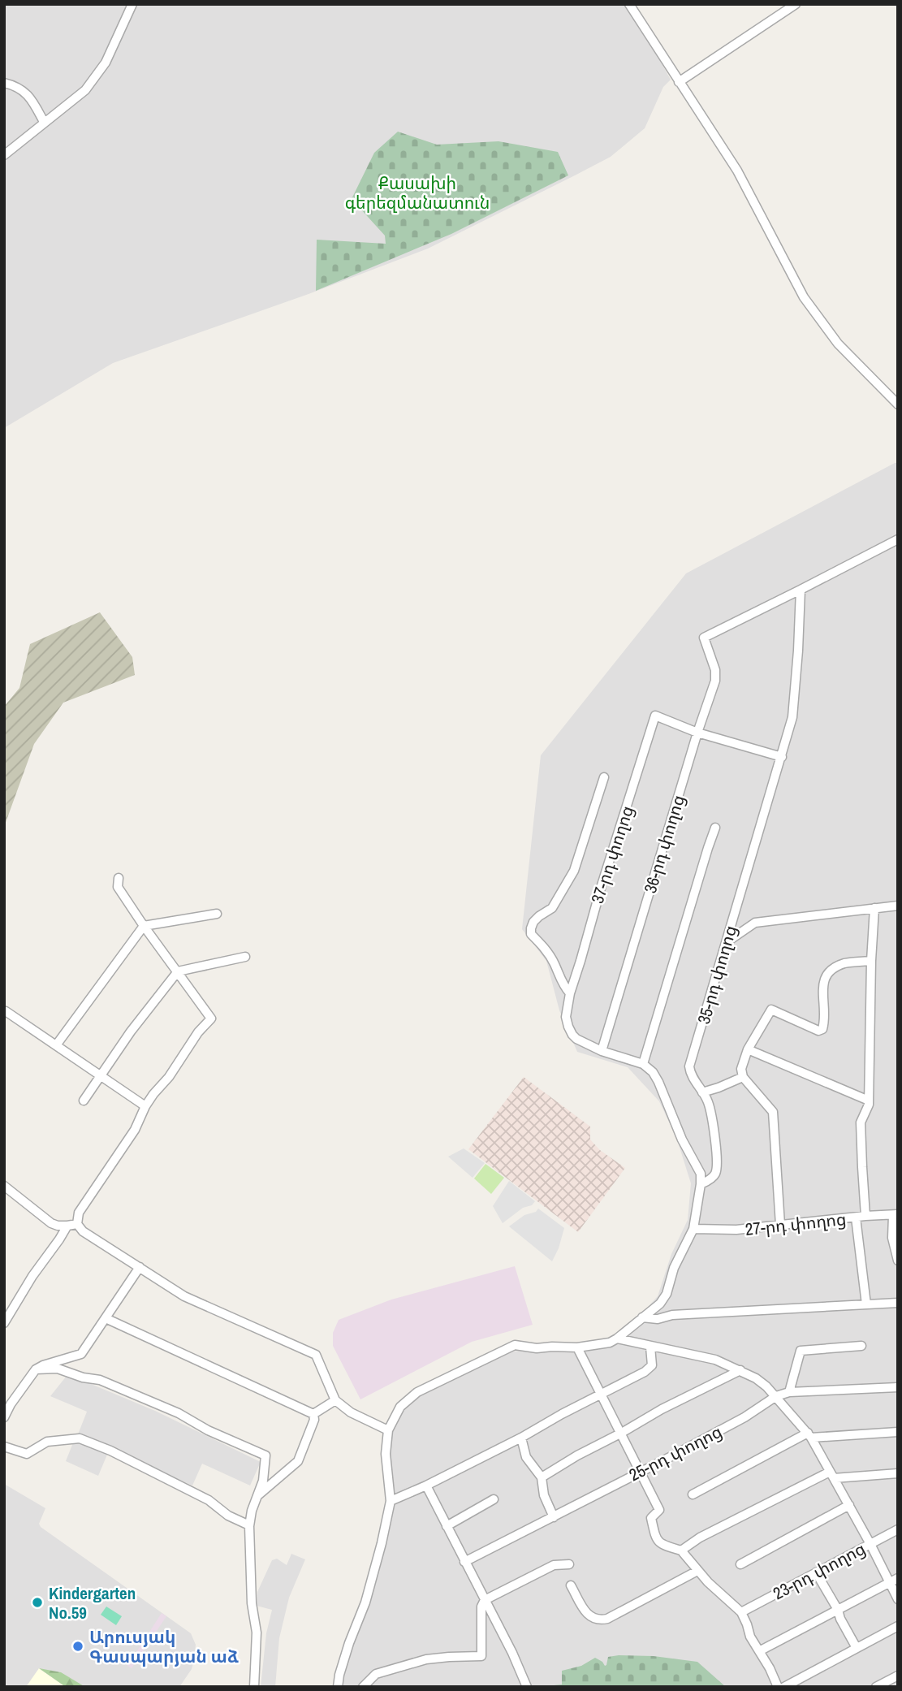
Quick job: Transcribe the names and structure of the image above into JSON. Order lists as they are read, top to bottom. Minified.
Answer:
{"streets":{"street":["36-րդ փողոց","37-րդ փողոց","35-րդ փողոց","27-րդ փողոց","25-րդ փողոց","23-րդ փողոց"]},"crossings":[["36-րդ փողոց","37-րդ փողոց"],["36-րդ փողոց","35-րդ փողոց"]],"parks":["Քասախի գերեզմանատուն"],"places":["Kindergarten No.59","Արուսյակ Գասպարյան աձ"]}
